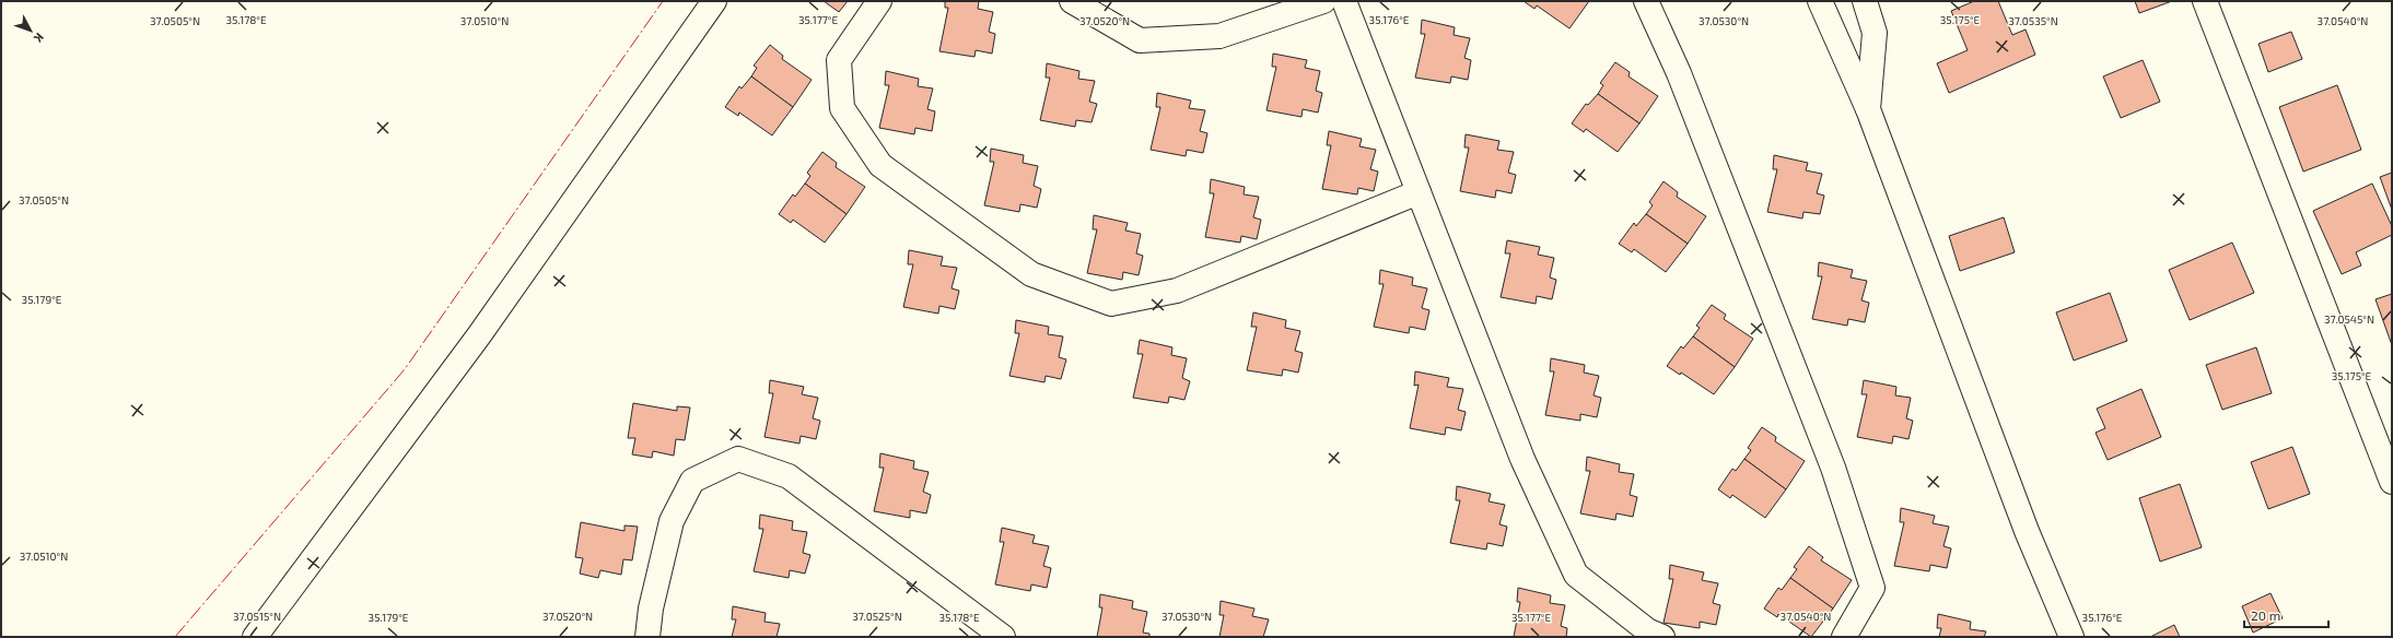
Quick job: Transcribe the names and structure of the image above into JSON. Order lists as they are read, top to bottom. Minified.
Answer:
{"scale_bar":"20 m","north":"bottom right","coordinates":["35.178°E","35.177°E","35.176°E","35.175°E","37.0505°N","37.0520°N","37.0530°N","37.0540°N","37.0510°N","37.0535°N","35.179°E","37.0545°N","37.0515°N","37.0525°N"]}
